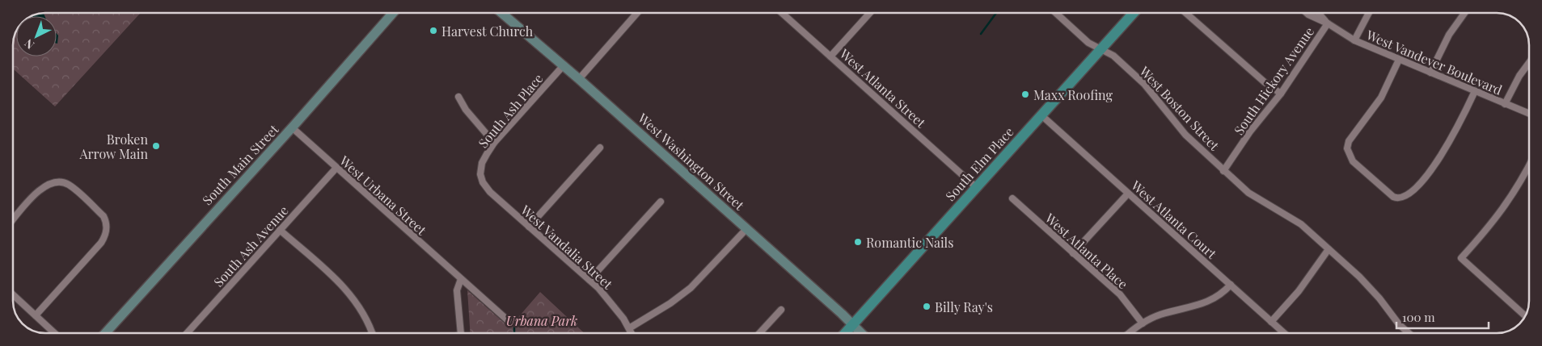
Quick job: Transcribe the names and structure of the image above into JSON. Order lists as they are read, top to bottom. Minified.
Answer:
{"streets":{"main road":["West Washington Street","South Elm Place","South Main Street"],"street":["West Vandever Boulevard","South Hickory Avenue","West Atlanta Street","West Boston Street","South Ash Place","West Urbana Street","West Atlanta Court","South Ash Avenue","West Vandalia Street","West Atlanta Place"]},"crossings":[["West Vandever Boulevard","South Hickory Avenue"],["South Hickory Avenue","West Boston Street"],["West Atlanta Street","South Elm Place"],["West Boston Street","South Elm Place"],["South Ash Place","West Washington Street"],["South Ash Place","West Vandalia Street"],["West Washington Street","South Elm Place"],["South Elm Place","West Atlanta Court"],["South Main Street","West Urbana Street"],["West Urbana Street","South Ash Avenue"]],"parks":["Urbana Park"],"places":["Harvest Church","Maxx Roofing","Broken Arrow Main","Romantic Nails","Billy Ray's"],"scale_bar":"100 m","north":"bottom left"}
